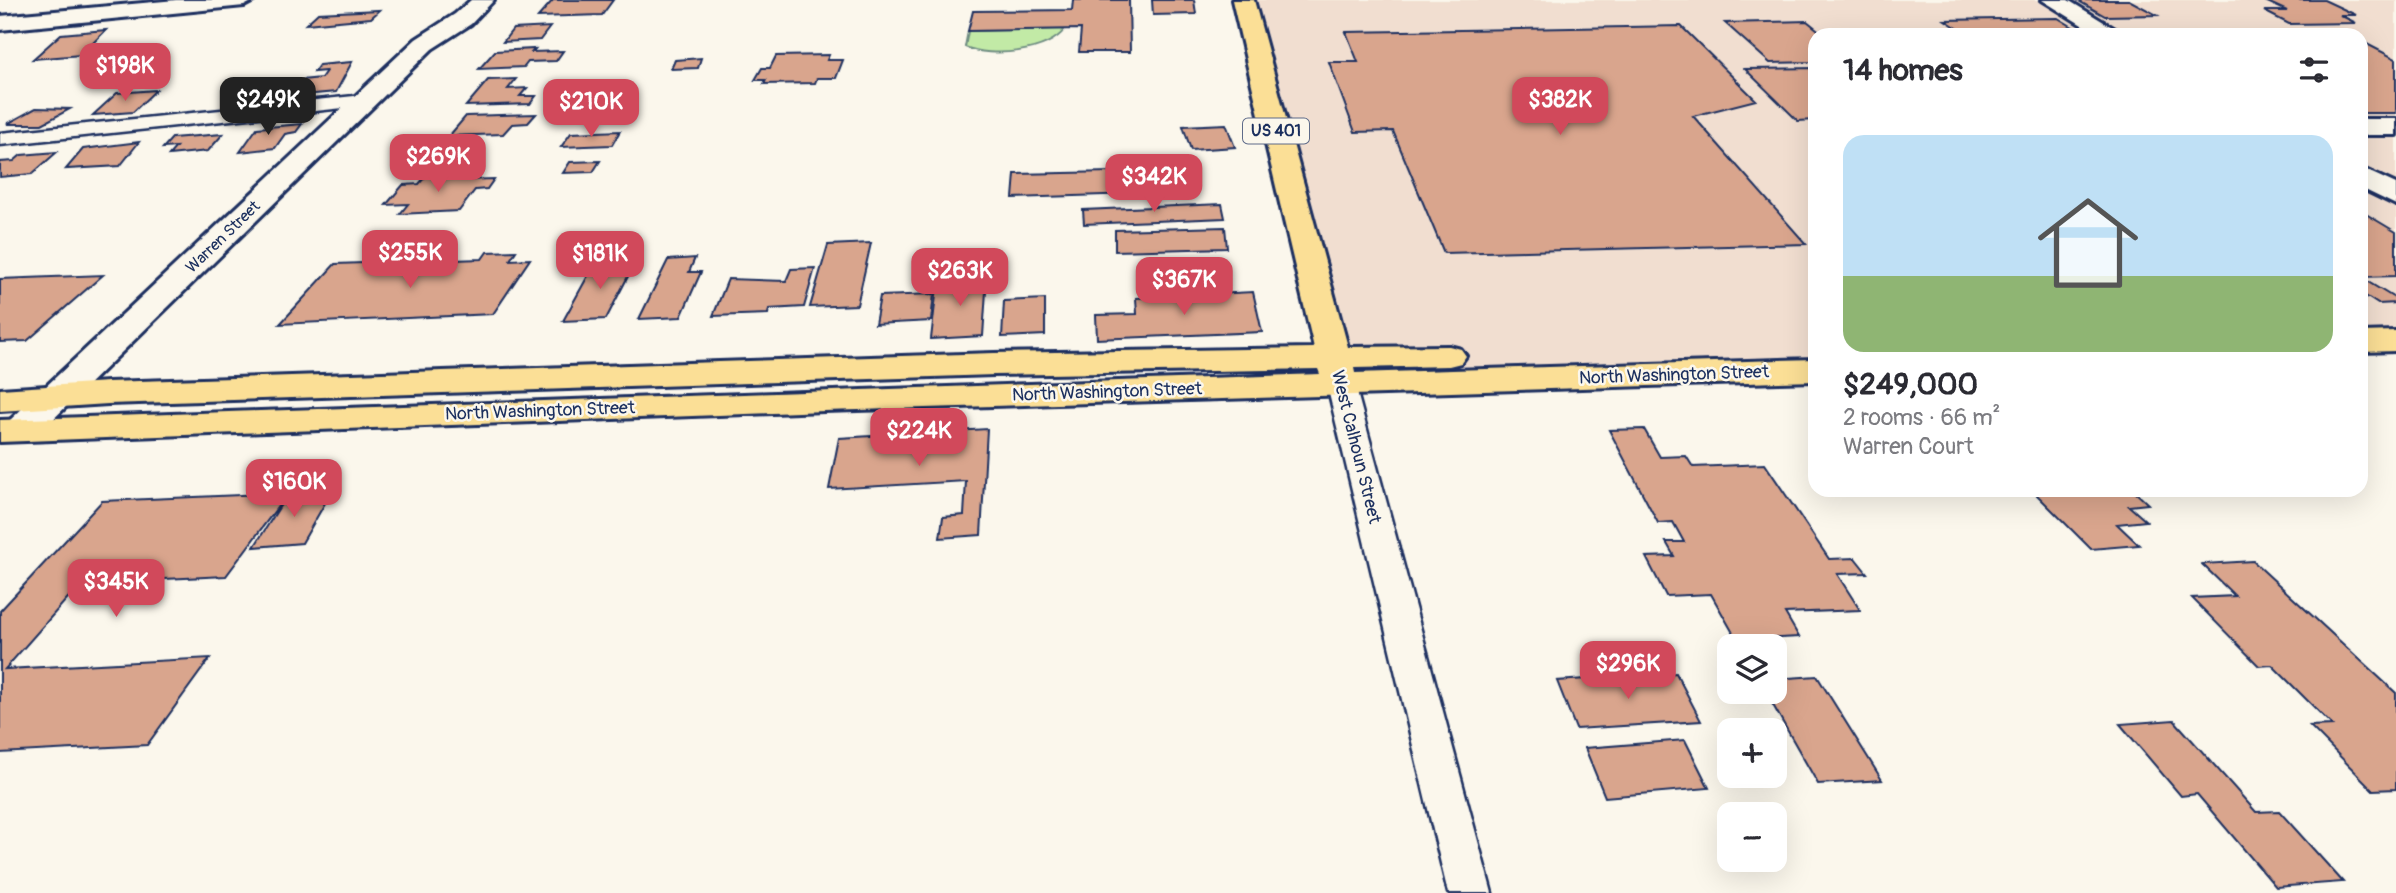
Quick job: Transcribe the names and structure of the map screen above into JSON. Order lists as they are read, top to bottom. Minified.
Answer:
{"streets":{"main road":["US 401","North Washington Street","West Calhoun Street"],"street":["Warren Street"]},"crossings":[["Warren Street","North Washington Street"],["North Washington Street","West Calhoun Street"]],"page":{"heading":"14 homes","price":["$198K","$249K","$382K","$210K","$269K","$342K","$255K","$181K","$263K","$367K","$224K","$160K","$345K","$296K"],"list":[{"name":"$249,000","note":"2 rooms · 66 m² · Warren Court"}],"map_buttons":["+","−"]}}
